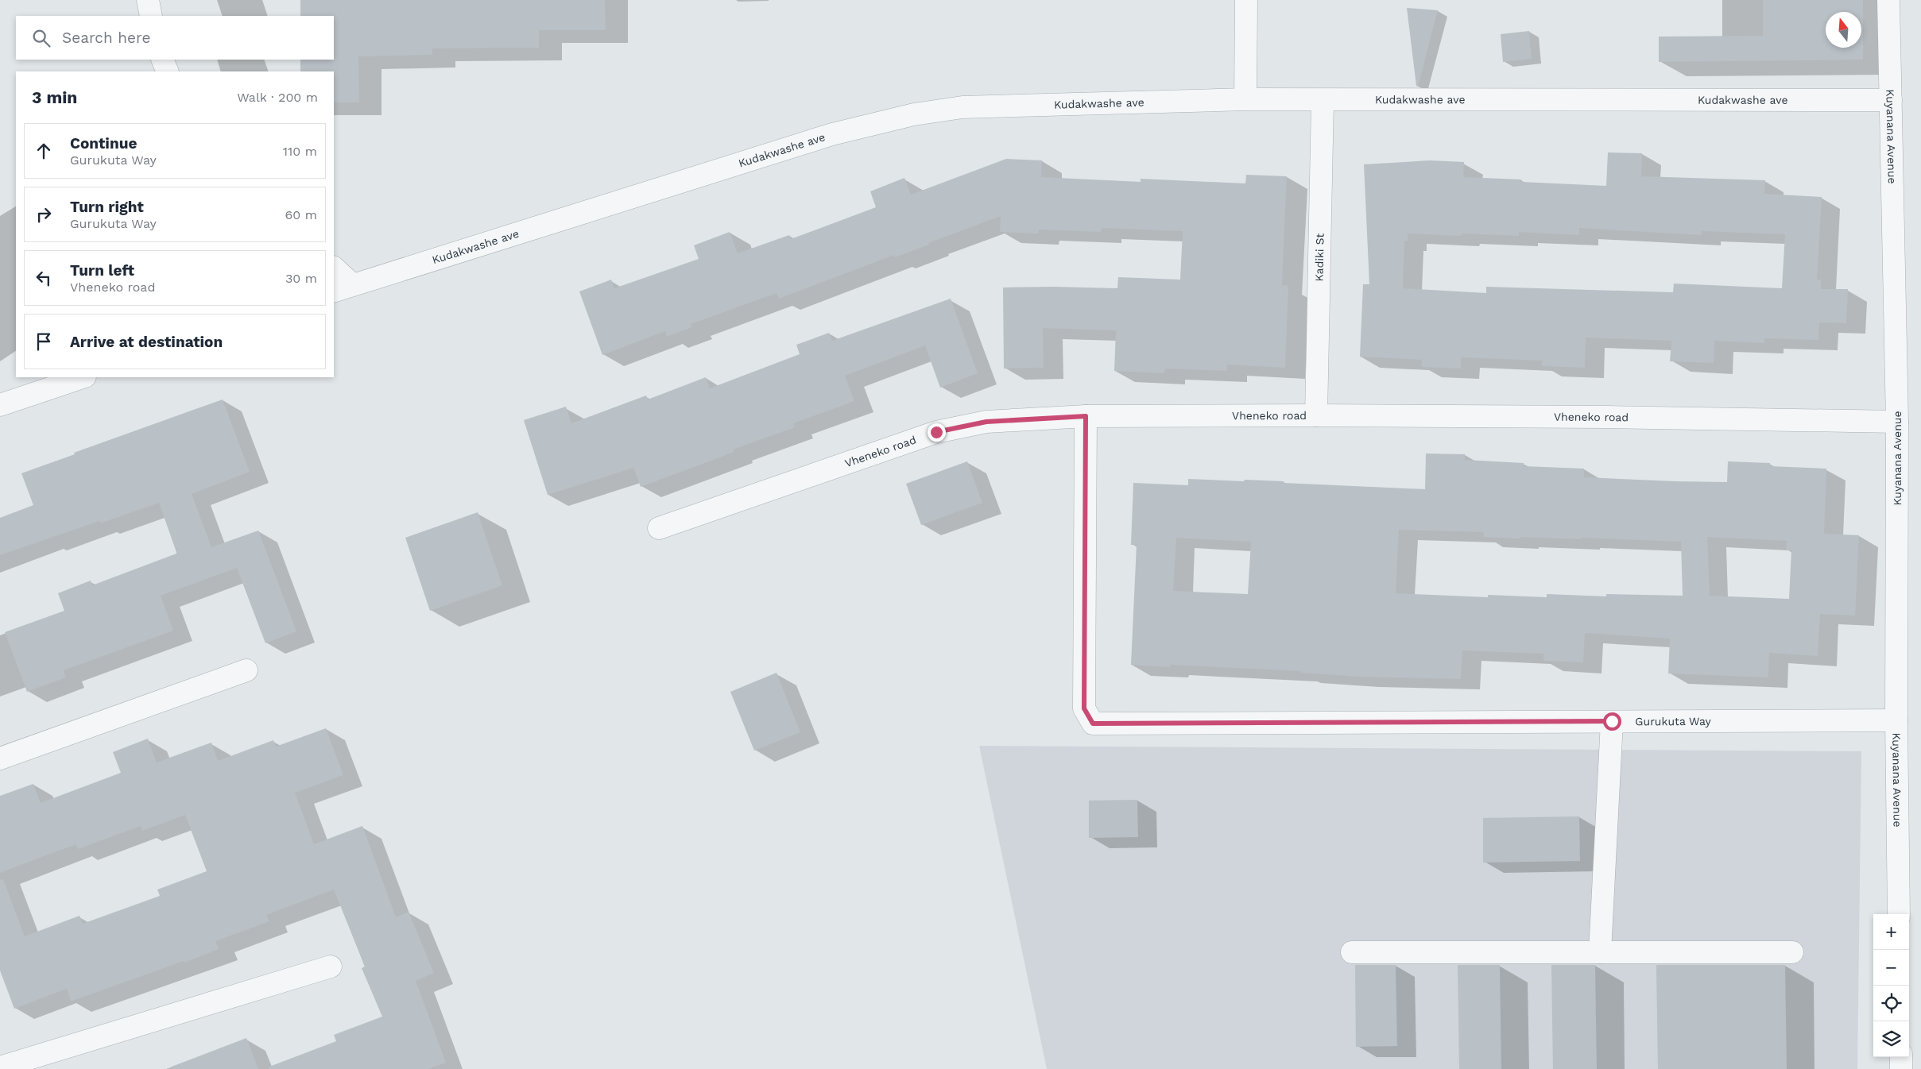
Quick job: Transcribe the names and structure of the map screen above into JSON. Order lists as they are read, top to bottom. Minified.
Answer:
{"streets":{"street":["Kudakwashe ave","Kuyanana Avenue","Kadiki St","Vheneko road","Gurukuta Way"]},"crossings":[["Kudakwashe ave","Kuyanana Avenue"],["Kudakwashe ave","Kadiki St"],["Kuyanana Avenue","Vheneko road"],["Kuyanana Avenue","Gurukuta Way"],["Kadiki St","Vheneko road"],["Vheneko road","Gurukuta Way"]],"north":"top","page":{"search":"Search here","heading":["3 min","Walk · 200 m"],"list":[["Continue","Gurukuta Way","110 m"],["Turn right","Gurukuta Way","60 m"],["Turn left","Vheneko road","30 m"],"Arrive at destination"],"map_buttons":["+","−"]}}
